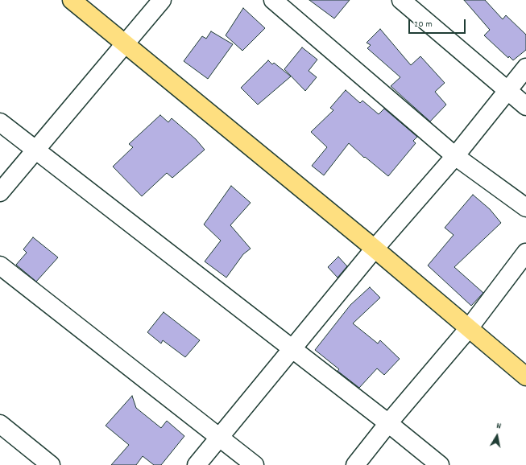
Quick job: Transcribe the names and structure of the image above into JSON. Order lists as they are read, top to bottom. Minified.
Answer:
{"scale_bar":"20 m","north":"top"}
